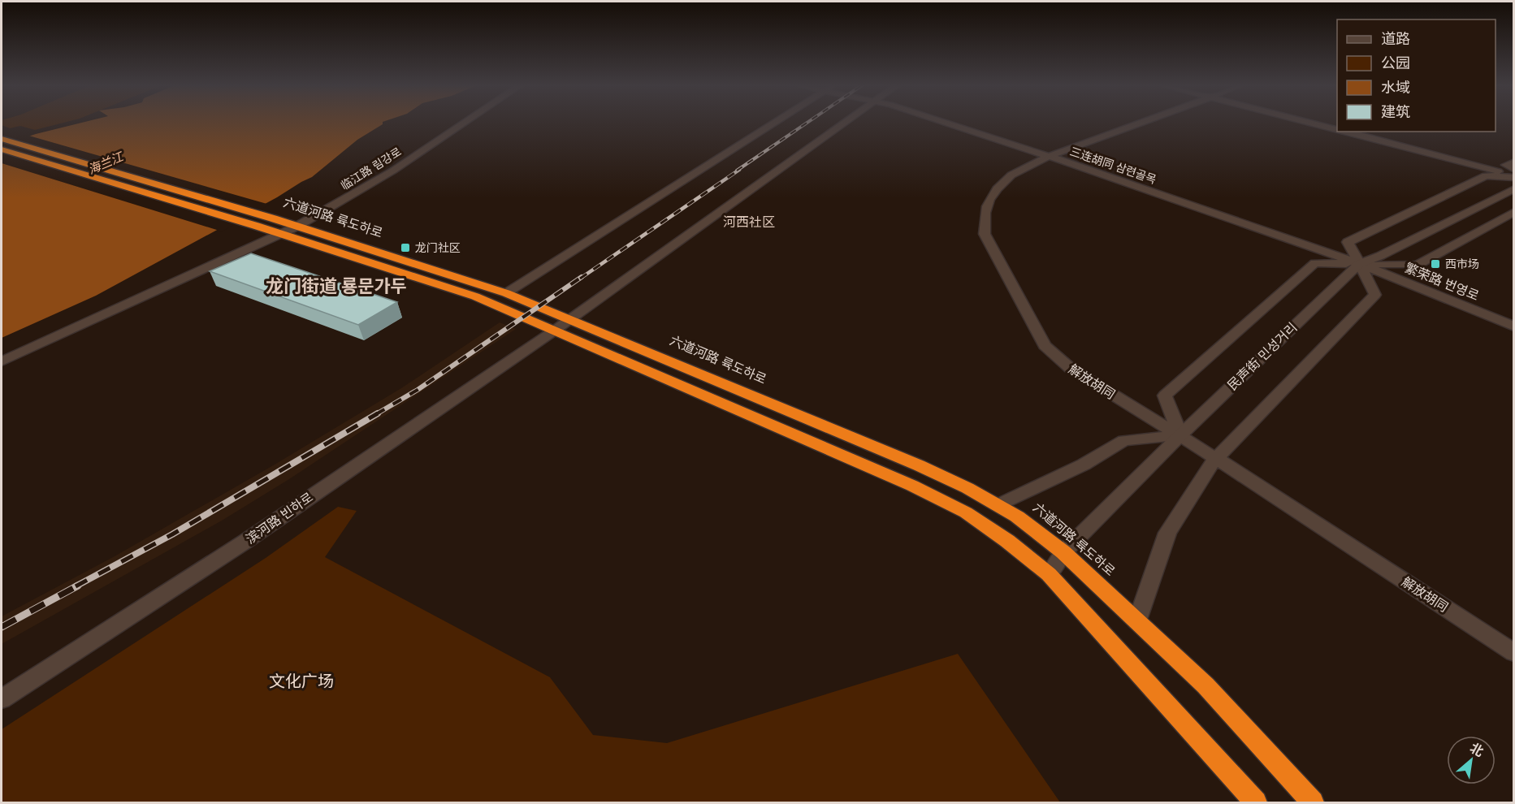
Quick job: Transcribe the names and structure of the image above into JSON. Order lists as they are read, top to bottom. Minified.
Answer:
{"streets":{"highway":["六道河路 륙도하로"],"street":["三连胡同 삼련골목","临江路 림강로","繁荣路 번영로","民声街 민성거리","解放胡同","滨河路 빈하로"]},"crossings":[["三连胡同 삼련골목","繁荣路 번영로"],["三连胡同 삼련골목","民声街 민성거리"],["三连胡同 삼련골목","解放胡同"],["临江路 림강로","六道河路 륙도하로"],["六道河路 륙도하로","民声街 민성거리"],["六道河路 륙도하로","滨河路 빈하로"],["繁荣路 번영로","民声街 민성거리"],["民声街 민성거리","解放胡同"]],"districts":["河西社区","龙门街道 룡문가두"],"water":["海兰江"],"parks":["文化广场"],"places":{"transit":["龙门社区","西市场"]},"legend":["道路","公园","水域","建筑"],"north":"top right"}
